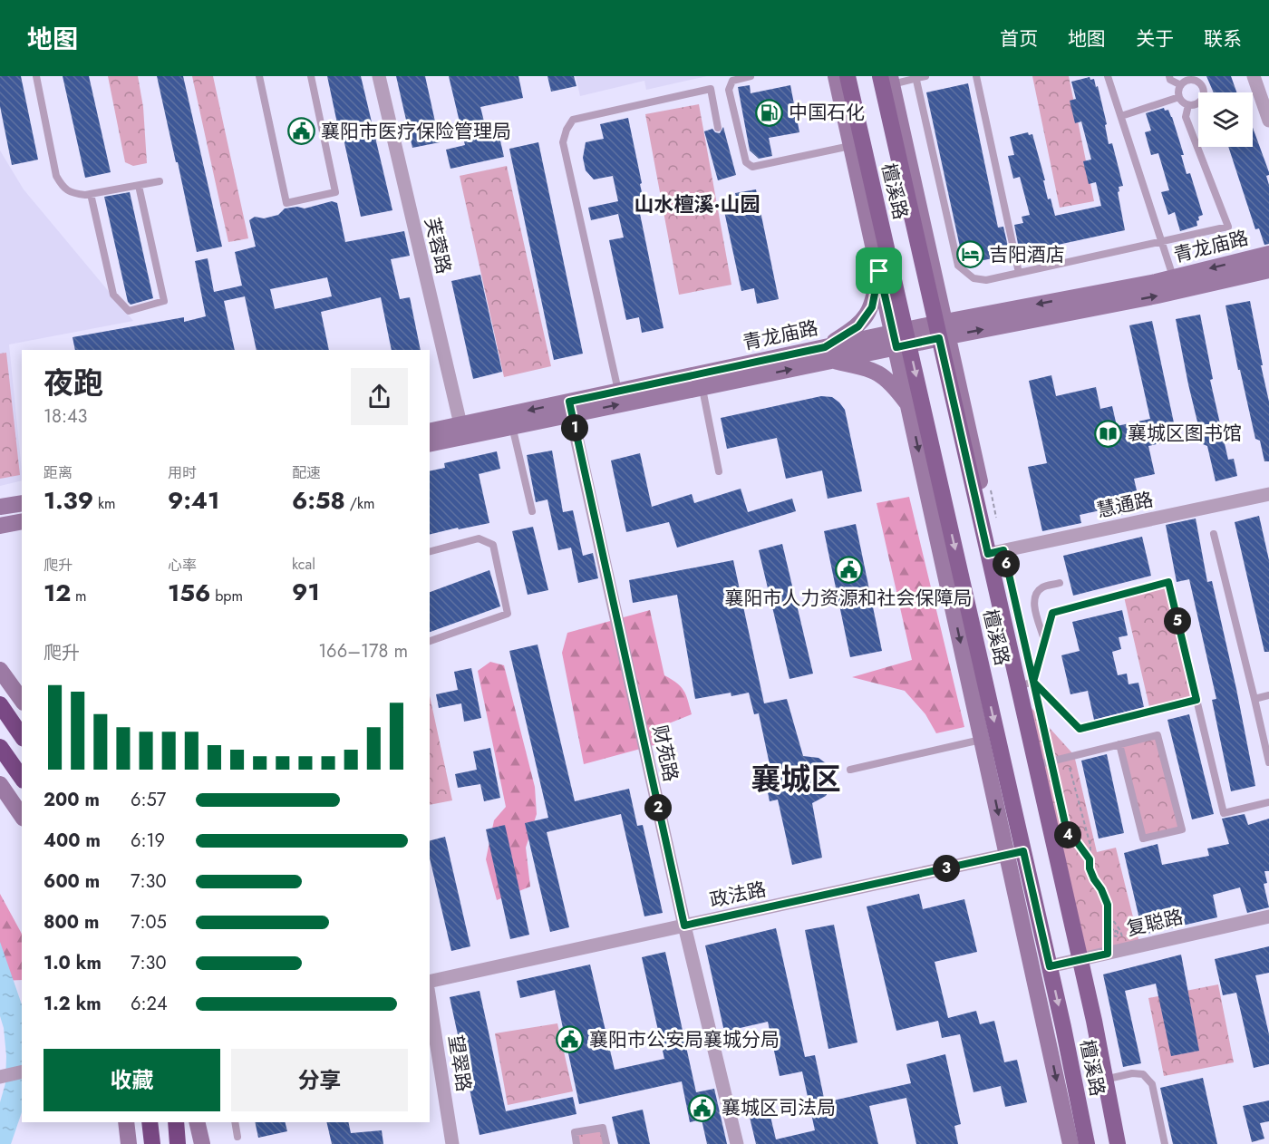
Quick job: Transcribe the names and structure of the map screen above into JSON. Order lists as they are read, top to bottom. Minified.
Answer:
{"streets":{"main road":["檀溪路"],"street":["芙蓉路","青龙庙路","慧通路","财苑路","政法路","复聪路","望翠路"]},"crossings":[["檀溪路","青龙庙路"],["檀溪路","慧通路"],["檀溪路","政法路"],["檀溪路","复聪路"],["芙蓉路","青龙庙路"],["青龙庙路","财苑路"],["财苑路","政法路"]],"districts":["山水檀溪·山园","襄城区"],"places":{"fuel station":["中国石化"],"public building":["襄阳市医疗保险管理局","襄阳市人力资源和社会保障局","襄阳市公安局襄城分局","襄城区司法局"],"hotel":["吉阳酒店"],"library":["襄城区图书馆"]},"page":{"header":"地图","nav":["首页","地图","关于","联系"],"heading":["夜跑","18:43"],"pins":["1","6","5","2","4","3"],"stats":[["距离","1.39 km"],["用时","9:41"],["配速","6:58 /km"],["爬升","12 m"],["心率","156 bpm"],["kcal","91"]],"chart":["爬升","166–178 m"],"list":[{"name":"200 m","note":"6:57"},{"name":"400 m","note":"6:19"},{"name":"600 m","note":"7:30"},{"name":"800 m","note":"7:05"},{"name":"1.0 km","note":"7:30"},{"name":"1.2 km","note":"6:24"}],"buttons":["收藏","分享"]}}
